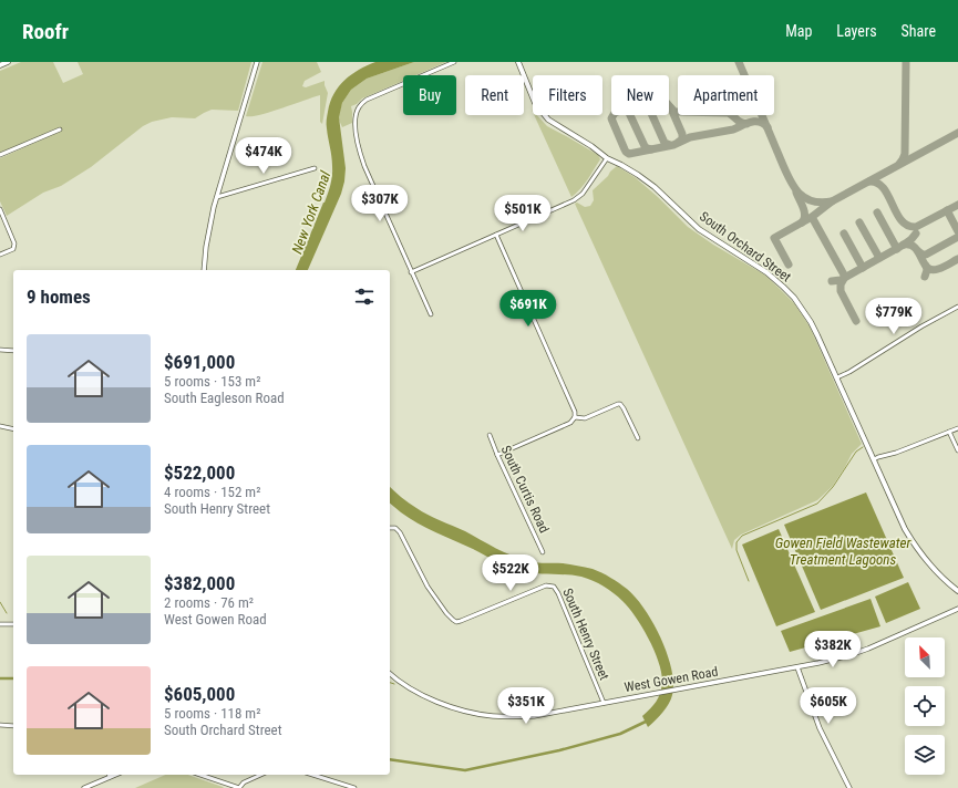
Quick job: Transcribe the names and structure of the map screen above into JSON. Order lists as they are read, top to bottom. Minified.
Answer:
{"streets":{"main road":["South Orchard Street"],"street":["South Curtis Road","South Henry Street","West Gowen Road"]},"crossings":[["South Henry Street","West Gowen Road"]],"water":["New York Canal","Gowen Field Wastewater Treatment Lagoons"],"north":"top left","page":{"header":"Roofr","nav":["Map","Layers","Share"],"chip":["Buy","Rent","Filters","New","Apartment"],"price":["$474K","$307K","$501K","$691K","$779K","$522K","$382K","$351K","$605K"],"heading":"9 homes","list":[{"name":"$691,000","note":"5 rooms · 153 m² · South Eagleson Road"},{"name":"$522,000","note":"4 rooms · 152 m² · South Henry Street"},{"name":"$382,000","note":"2 rooms · 76 m² · West Gowen Road"},{"name":"$605,000","note":"5 rooms · 118 m² · South Orchard Street"}]}}
